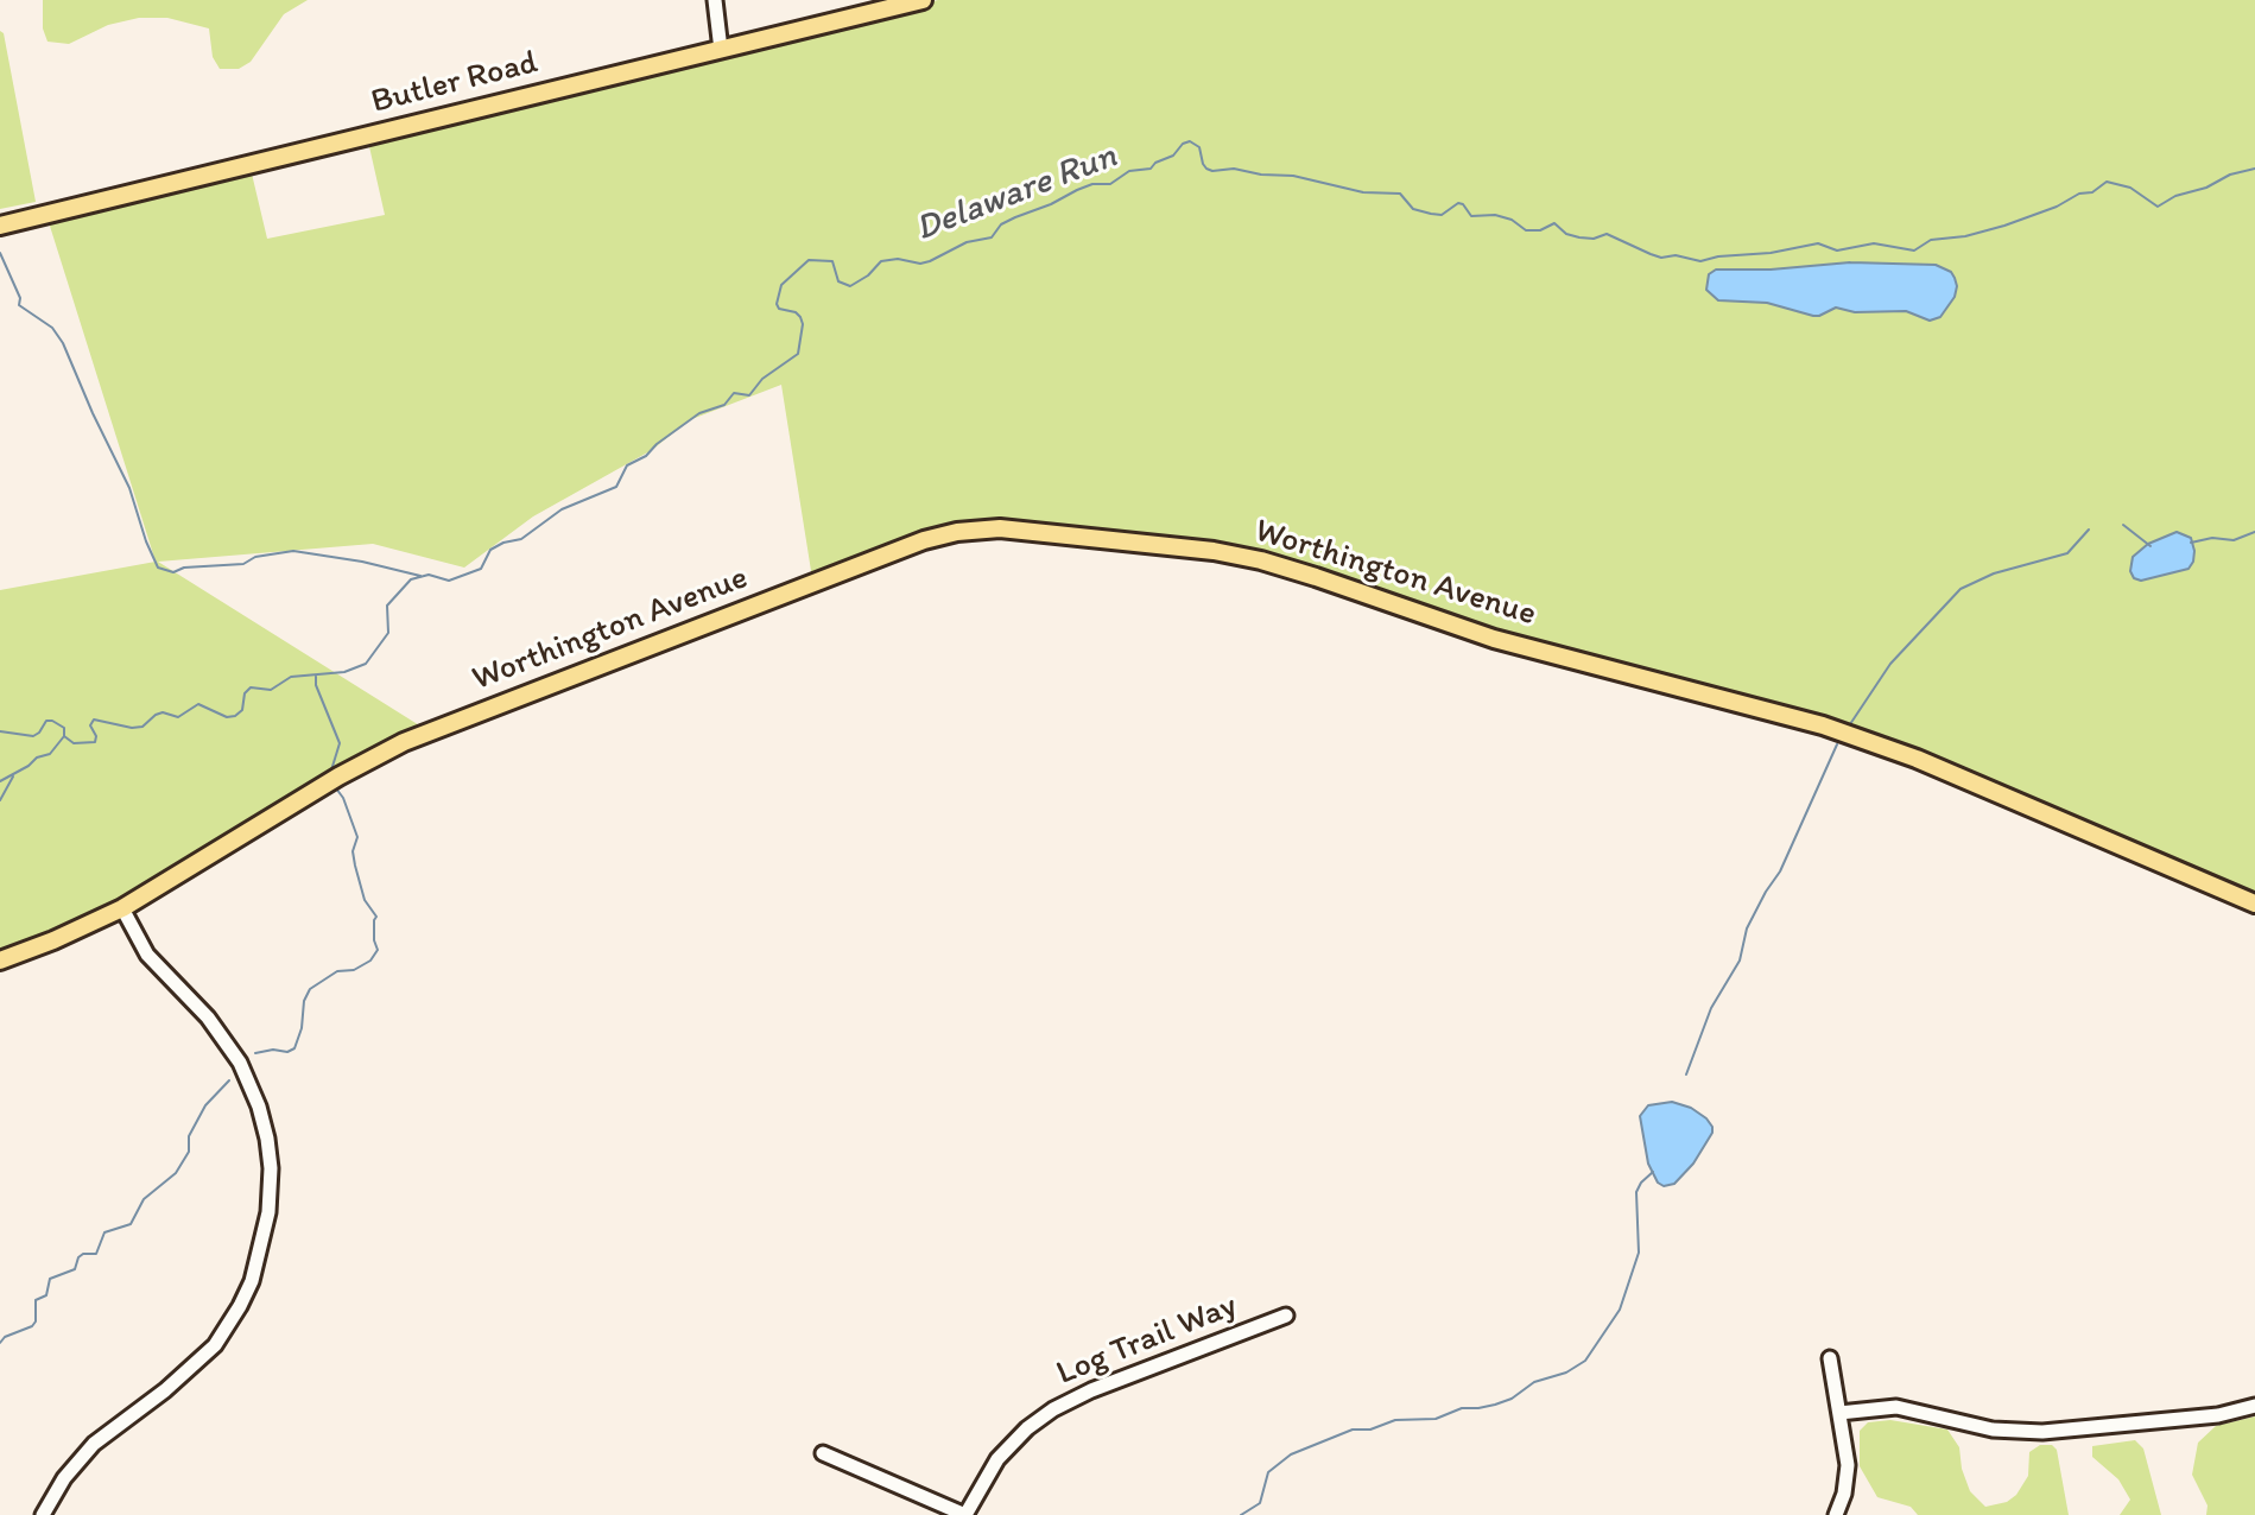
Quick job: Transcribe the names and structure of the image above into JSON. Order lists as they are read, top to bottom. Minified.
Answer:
{"streets":{"main road":["Butler Road","Worthington Avenue"],"street":["Log Trail Way"]},"water":["Delaware Run"]}
